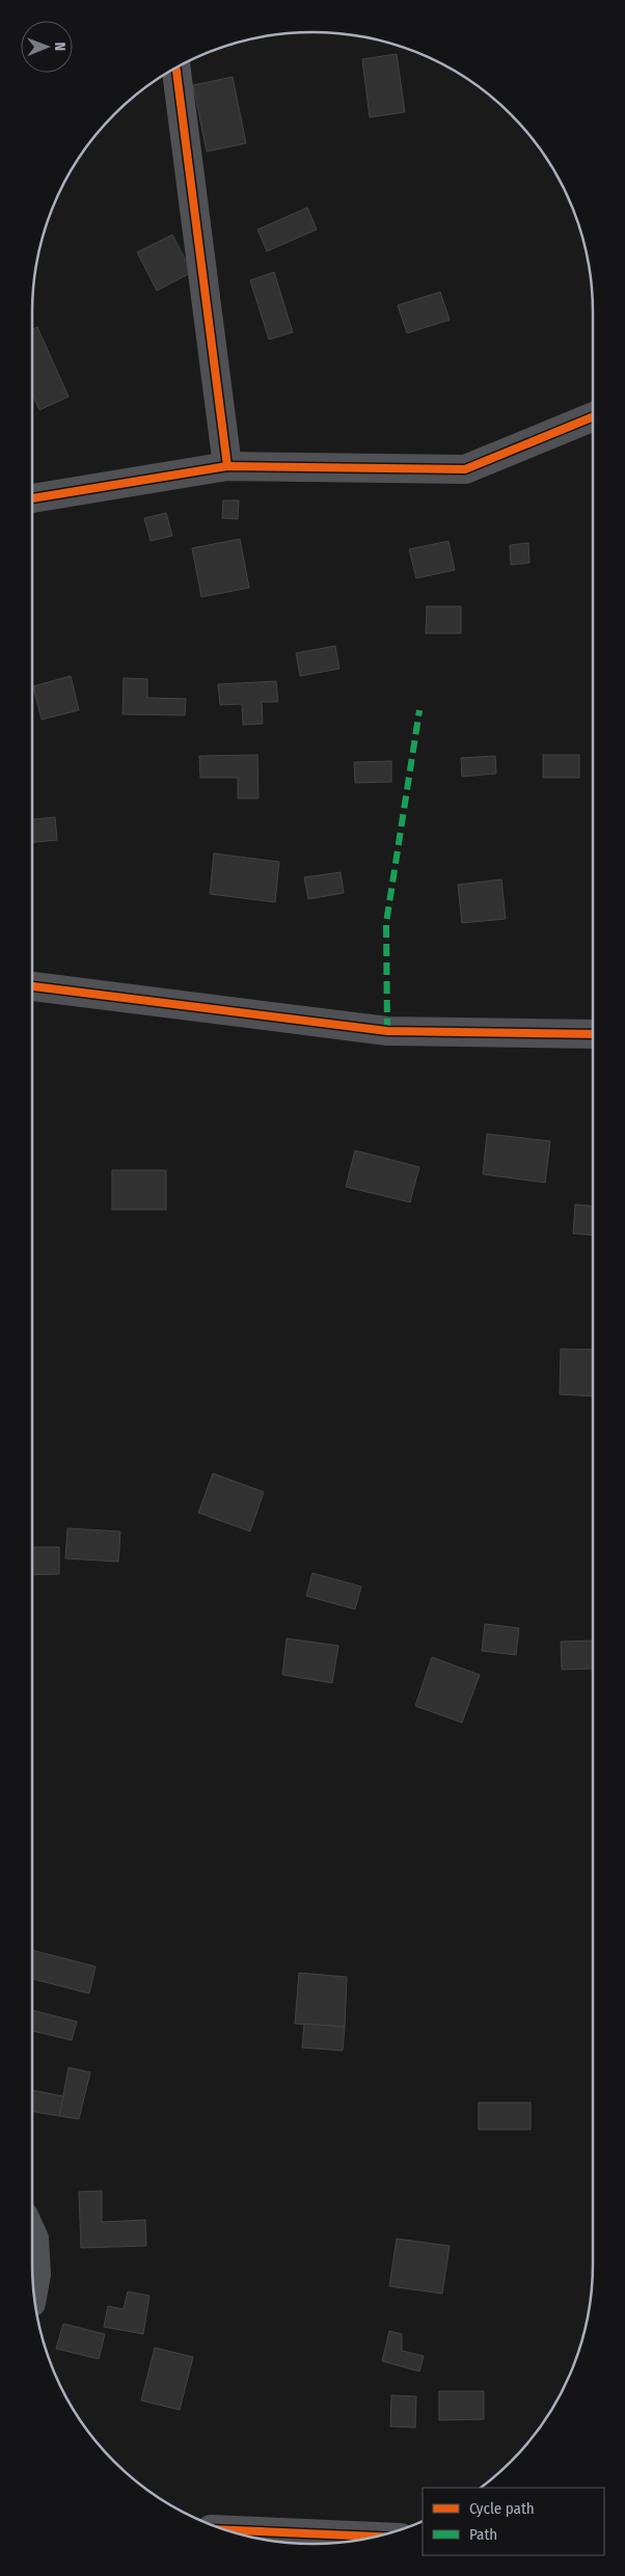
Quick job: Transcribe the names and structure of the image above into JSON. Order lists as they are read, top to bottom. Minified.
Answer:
{"legend":["Cycle path","Path"],"north":"right"}
